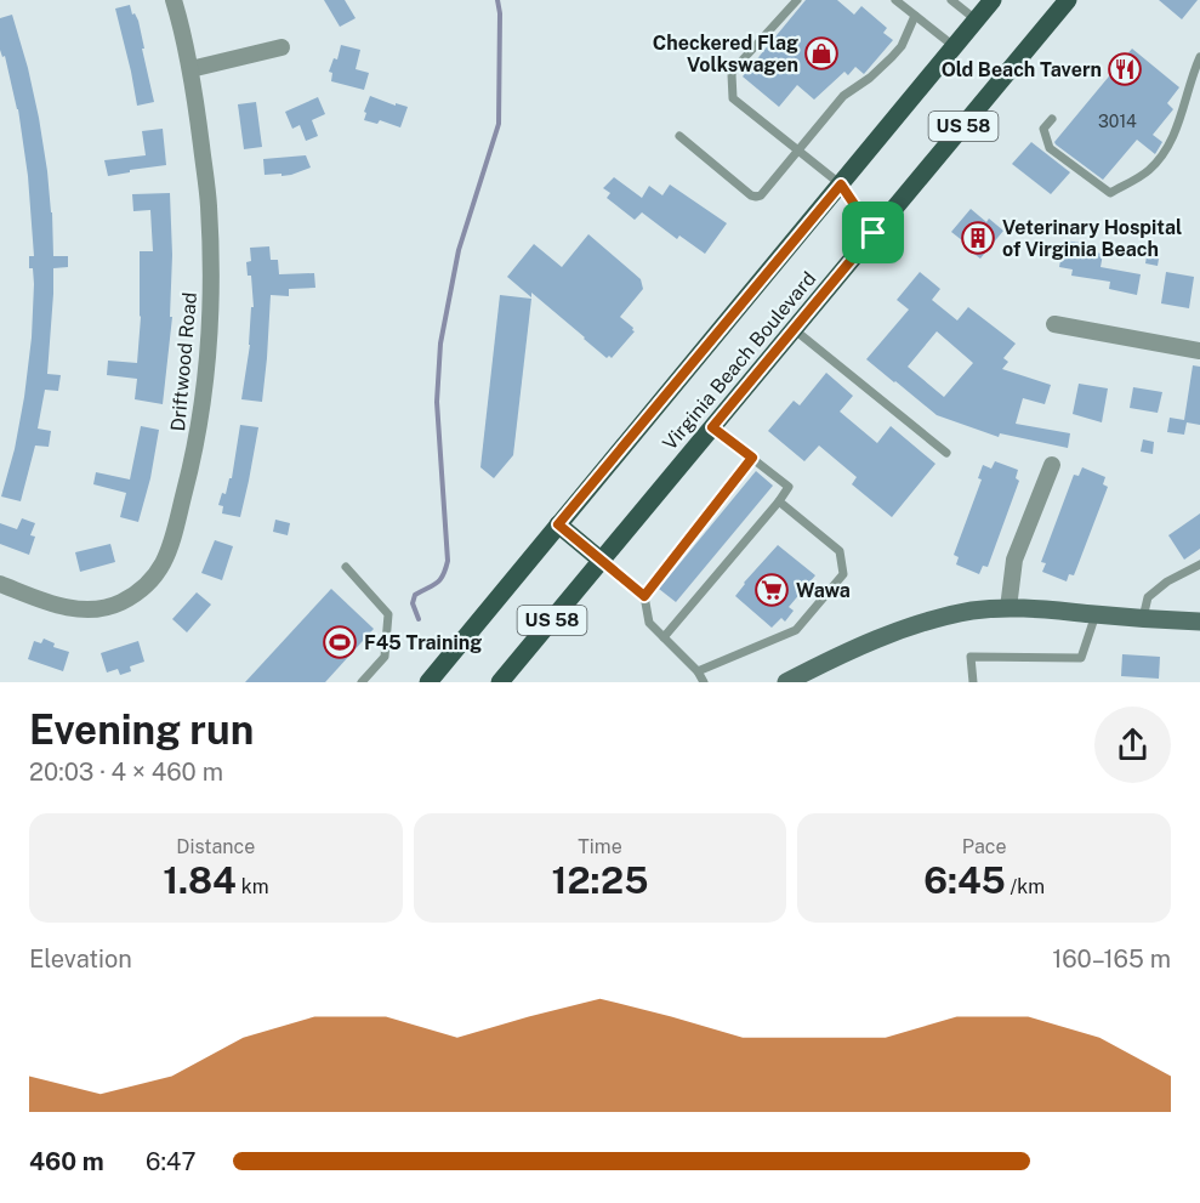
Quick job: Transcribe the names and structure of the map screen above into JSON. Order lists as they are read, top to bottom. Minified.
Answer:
{"streets":{"main road":["US 58","Virginia Beach Boulevard"],"street":["Driftwood Road"]},"places":{"shop":["Checkered Flag Volkswagen"],"restaurant":["Old Beach Tavern"],"building":["Veterinary Hospital of Virginia Beach"],"supermarket":["Wawa"],"sports":["F45 Training"]},"house_numbers":["3014"],"page":{"heading":["Evening run","20:03 · 4 × 460 m"],"stats":[["Distance","1.84 km"],["Time","12:25"],["Pace","6:45 /km"]],"chart":["Elevation","160–165 m"],"list":[{"name":"460 m","note":"6:47"}]}}
